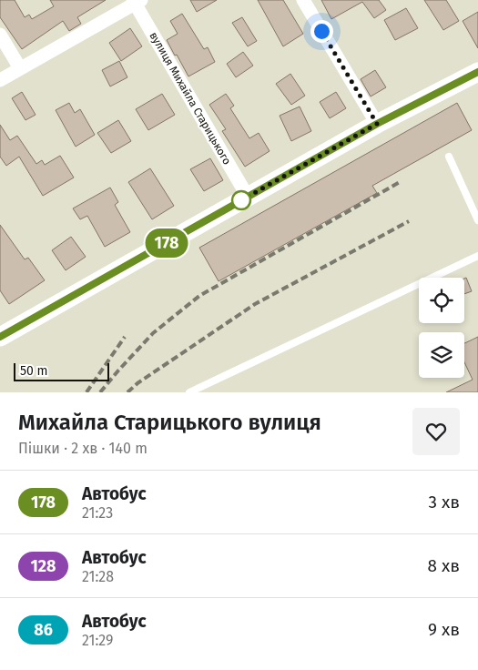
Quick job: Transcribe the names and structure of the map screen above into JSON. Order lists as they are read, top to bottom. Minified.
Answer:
{"streets":{"street":["вулиця Михайла Старицького"]},"lines":["bus line 178"],"scale_bar":"50 m","page":{"on_map":"178","scale":"50 m","heading":["Михайла Старицького вулиця","Пішки · 2 хв · 140 m"],"list":[{"mark":"178","name":"Автобус","note":"21:23","value":"3 хв"},{"mark":"128","name":"Автобус","note":"21:28","value":"8 хв"},{"mark":"86","name":"Автобус","note":"21:29","value":"9 хв"}]}}
